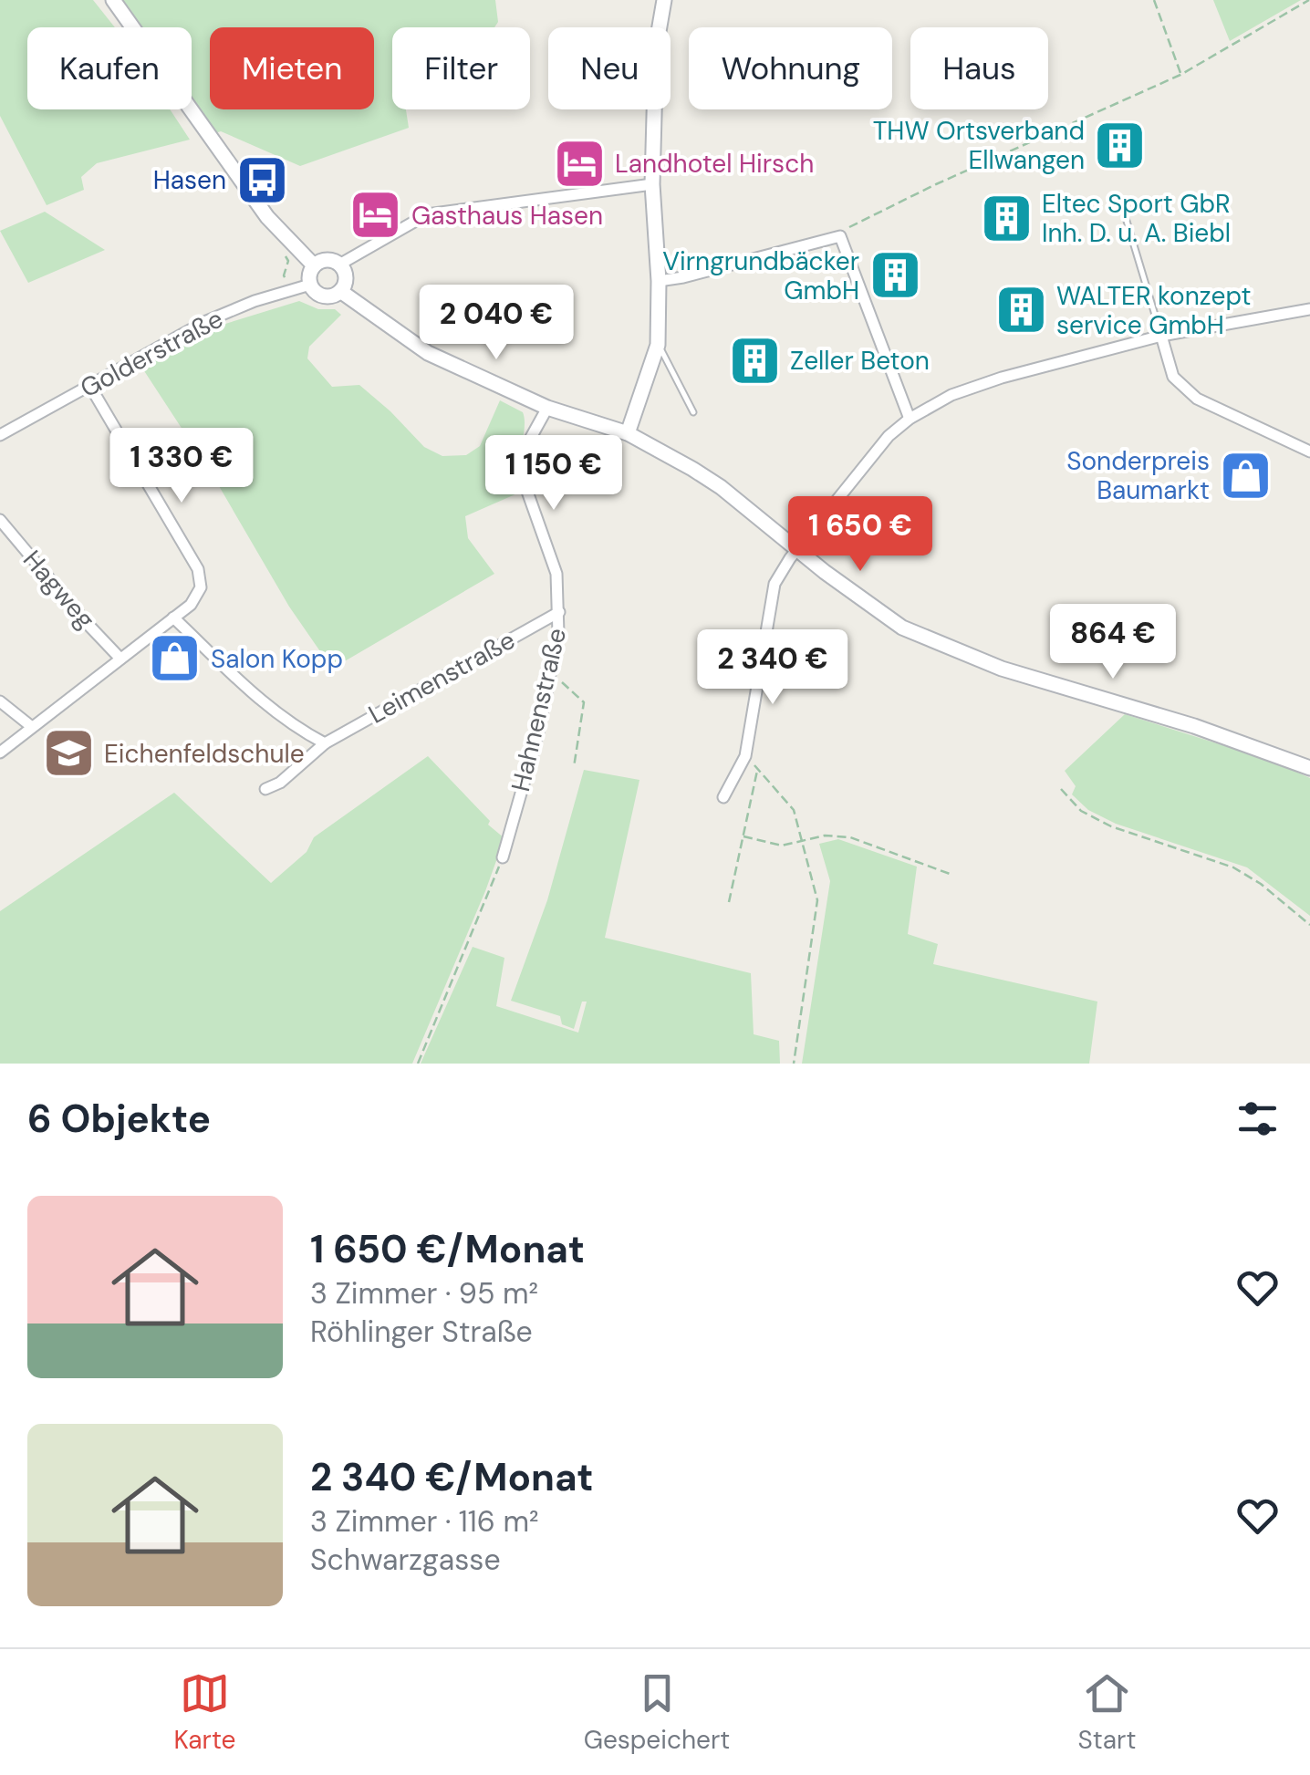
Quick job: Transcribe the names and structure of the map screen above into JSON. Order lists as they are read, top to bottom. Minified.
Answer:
{"streets":{"street":["Golderstraße","Hagweg","Leimenstraße","Hahnenstraße"]},"crossings":[["Leimenstraße","Hahnenstraße"]],"places":{"building":["THW Ortsverband Ellwangen","Eltec Sport GbR Inh. D. u. A. Biebl","Virngrundbäcker GmbH","WALTER konzept service GmbH","Zeller Beton"],"hotel":["Landhotel Hirsch","Gasthaus Hasen"],"bus stop":["Hasen"],"shop":["Sonderpreis Baumarkt","Salon Kopp"],"school or university":["Eichenfeldschule"]},"page":{"chip":["Kaufen","Mieten","Filter","Neu","Wohnung","Haus"],"price":["2 040 €","1 330 €","1 150 €","1 650 €","864 €","2 340 €"],"heading":"6 Objekte","list":[{"name":"1 650 €/Monat","note":"3 Zimmer · 95 m² · Röhlinger Straße"},{"name":"2 340 €/Monat","note":"3 Zimmer · 116 m² · Schwarzgasse"}],"tabs":["Karte","Gespeichert","Start"]}}
